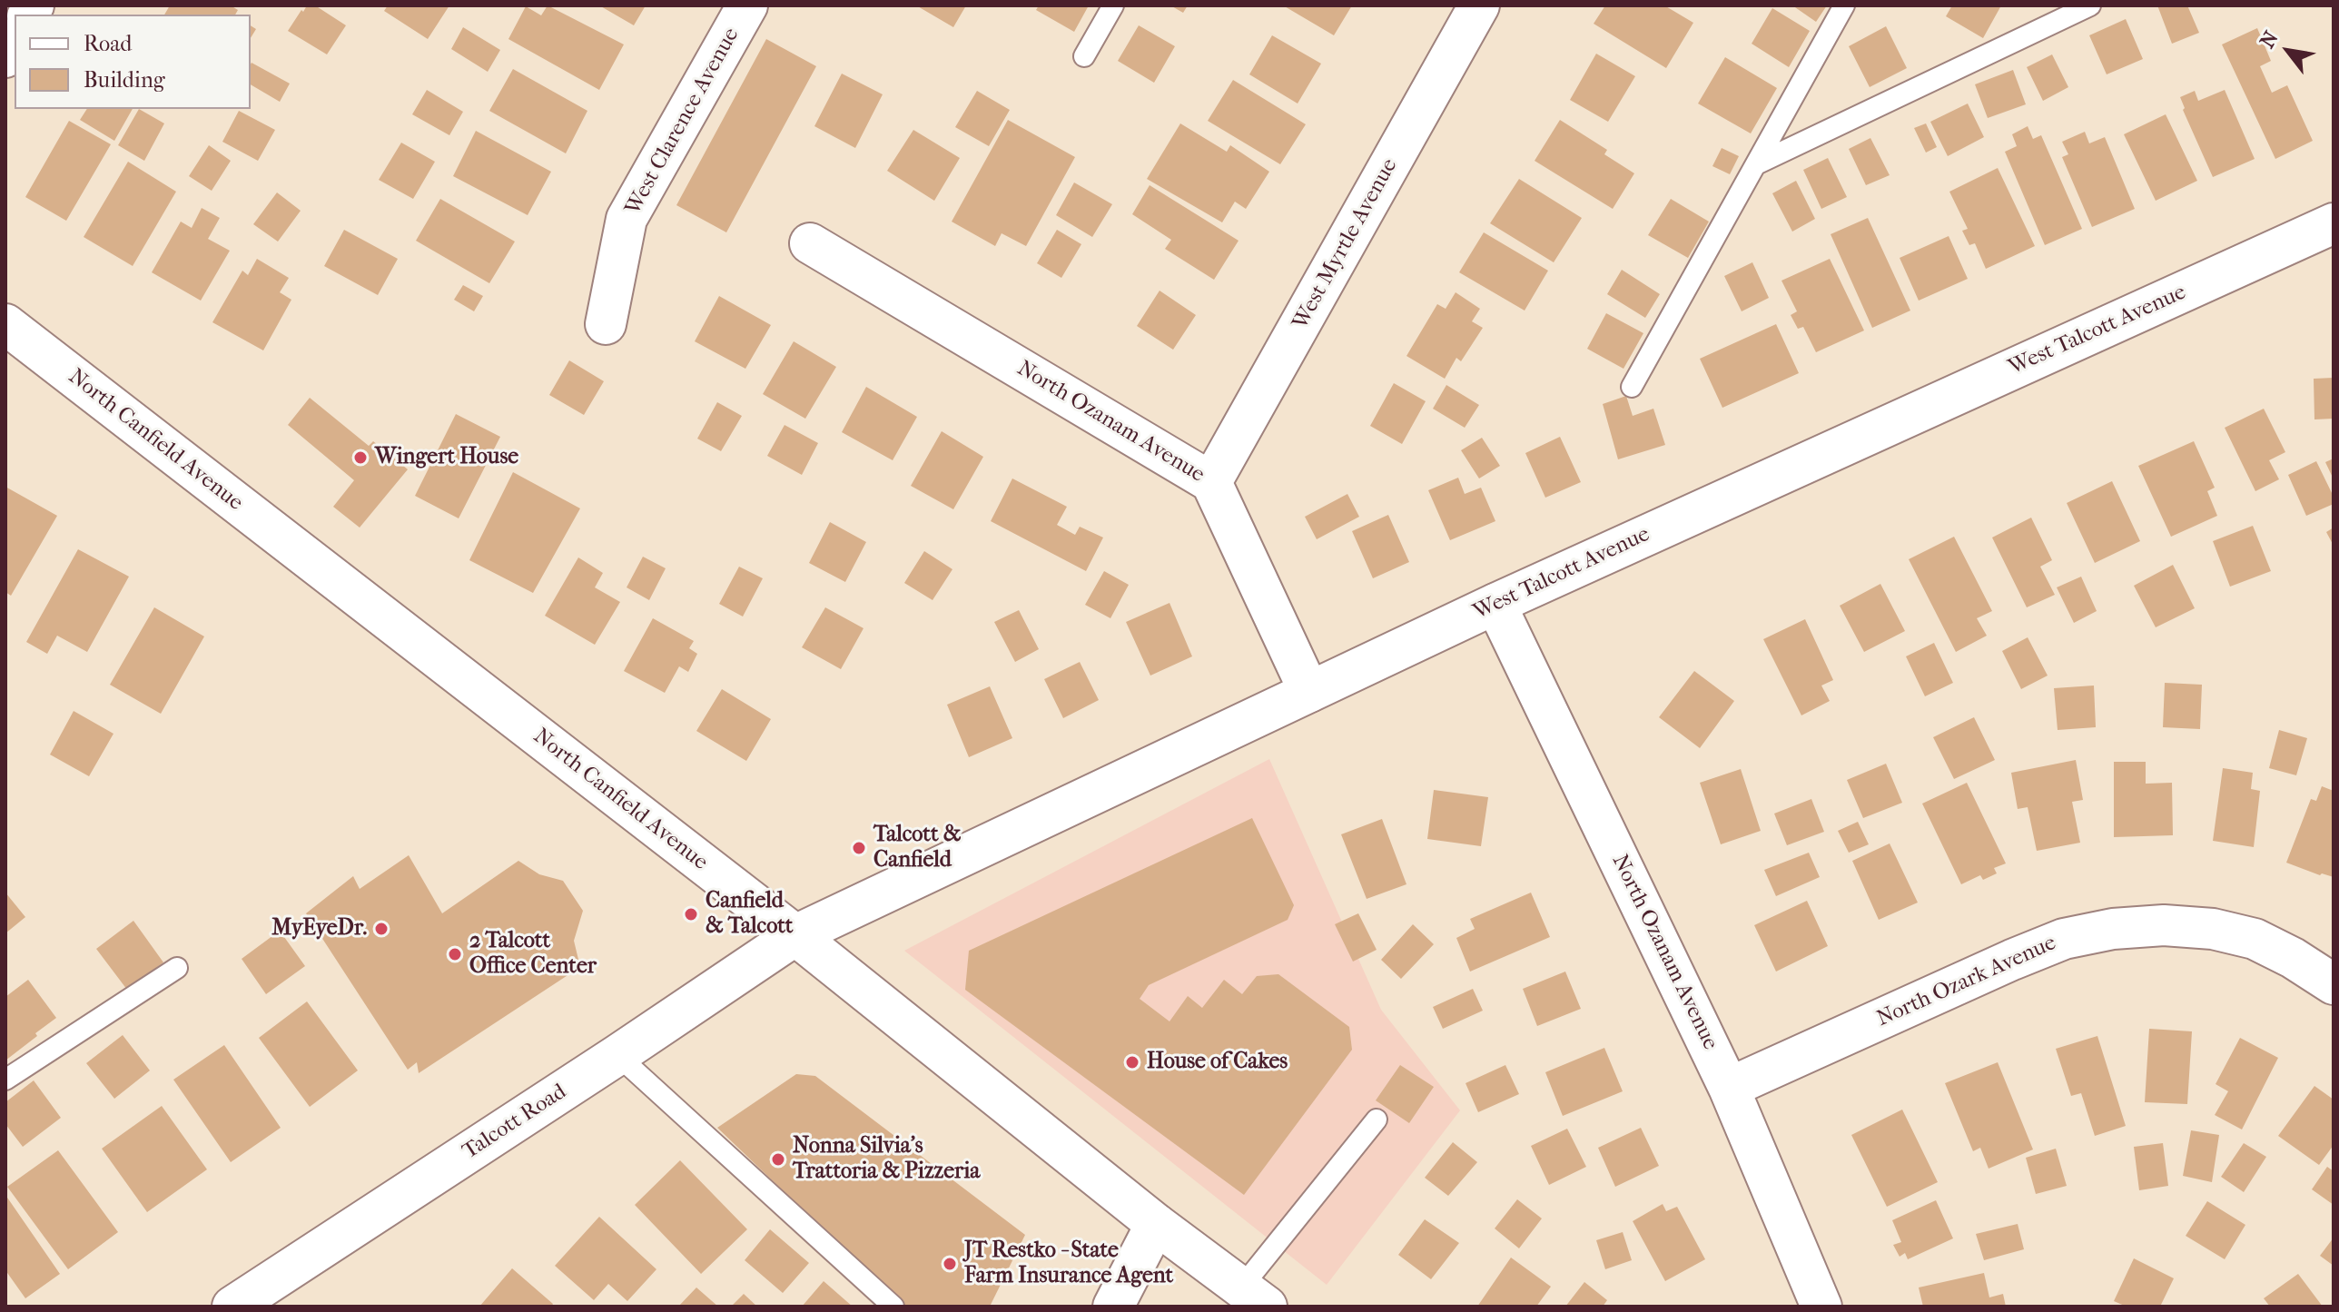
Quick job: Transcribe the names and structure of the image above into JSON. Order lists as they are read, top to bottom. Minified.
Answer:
{"streets":{"street":["West Clarence Avenue","West Myrtle Avenue","West Talcott Avenue","North Ozanam Avenue","North Canfield Avenue","North Ozark Avenue","Talcott Road"]},"crossings":[["West Myrtle Avenue","North Ozanam Avenue"],["West Talcott Avenue","North Ozanam Avenue"],["West Talcott Avenue","North Canfield Avenue"],["West Talcott Avenue","Talcott Road"],["North Ozanam Avenue","North Ozark Avenue"],["North Canfield Avenue","Talcott Road"]],"places":["Wingert House","Talcott & Canfield","Canfield & Talcott","MyEyeDr.","2 Talcott Office Center","House of Cakes","Nonna Silvia's Trattoria & Pizzeria","JT Restko - State Farm Insurance Agent"],"legend":["Road","Building"],"north":"top left"}
